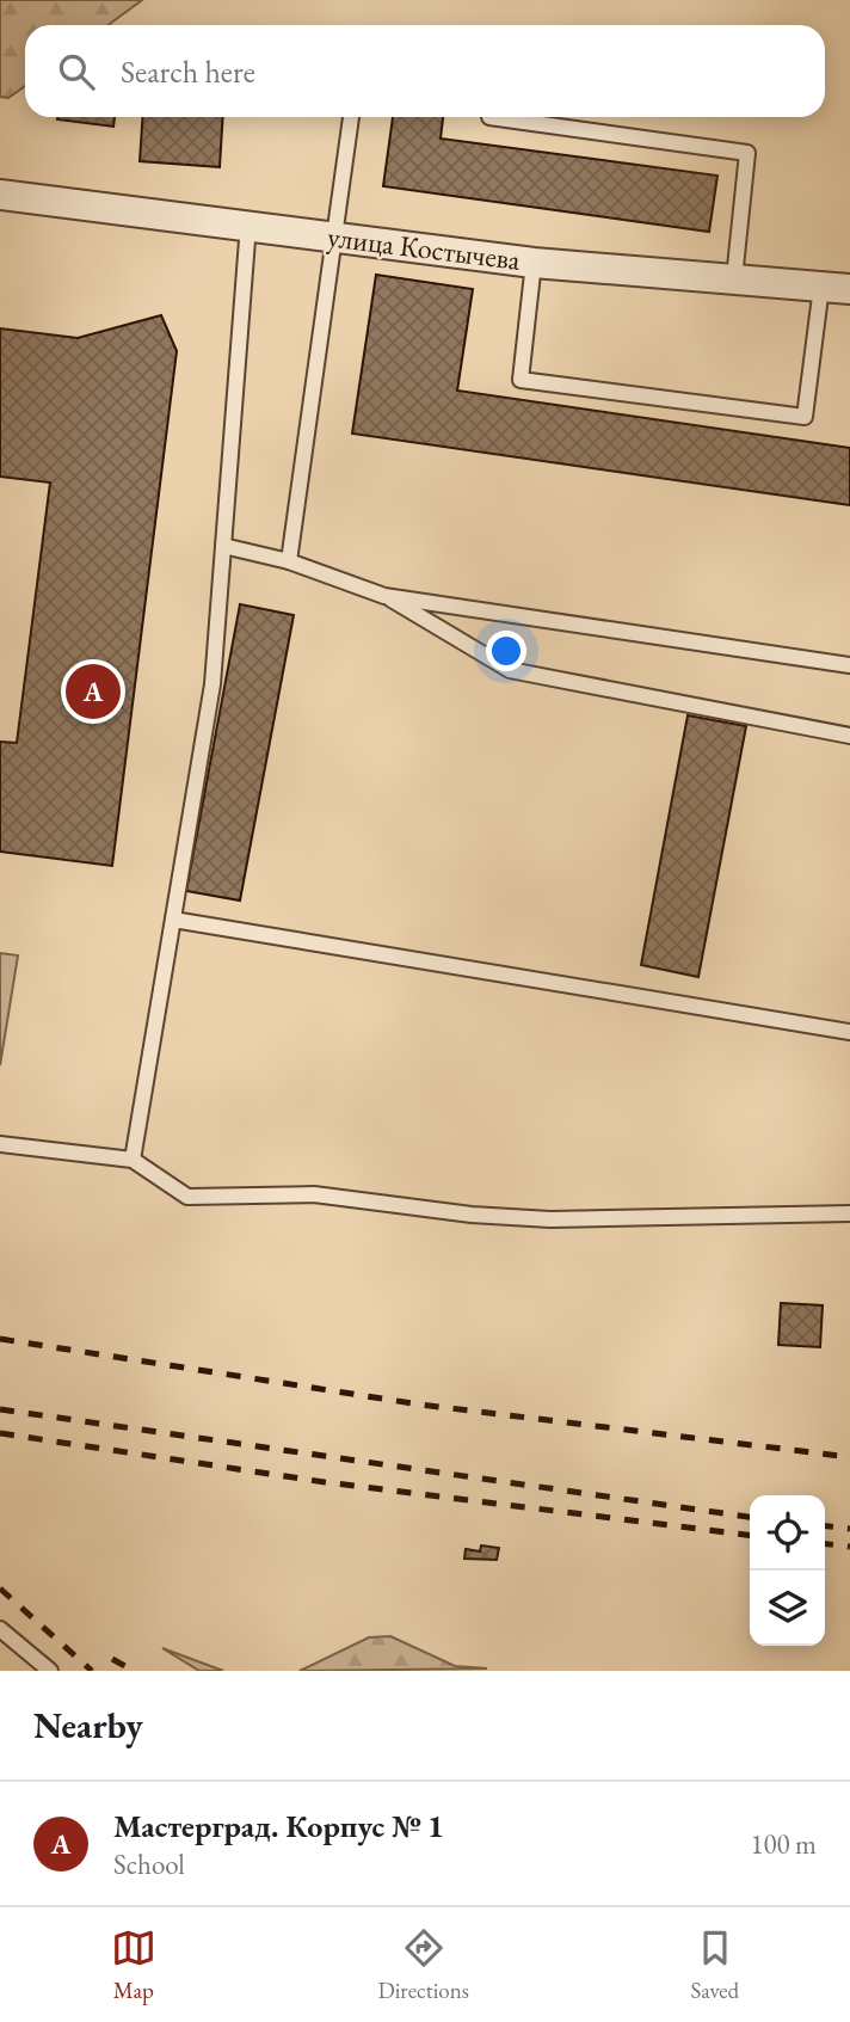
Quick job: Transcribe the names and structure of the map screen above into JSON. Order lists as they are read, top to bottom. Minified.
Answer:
{"streets":{"street":["улица Костычева"]},"page":{"search":"Search here","pins":"A","heading":"Nearby","list":[{"mark":"A","name":"Мастерград. Корпус № 1","note":"School","value":"100 m"}],"nav":["Map","Directions","Saved"]}}
